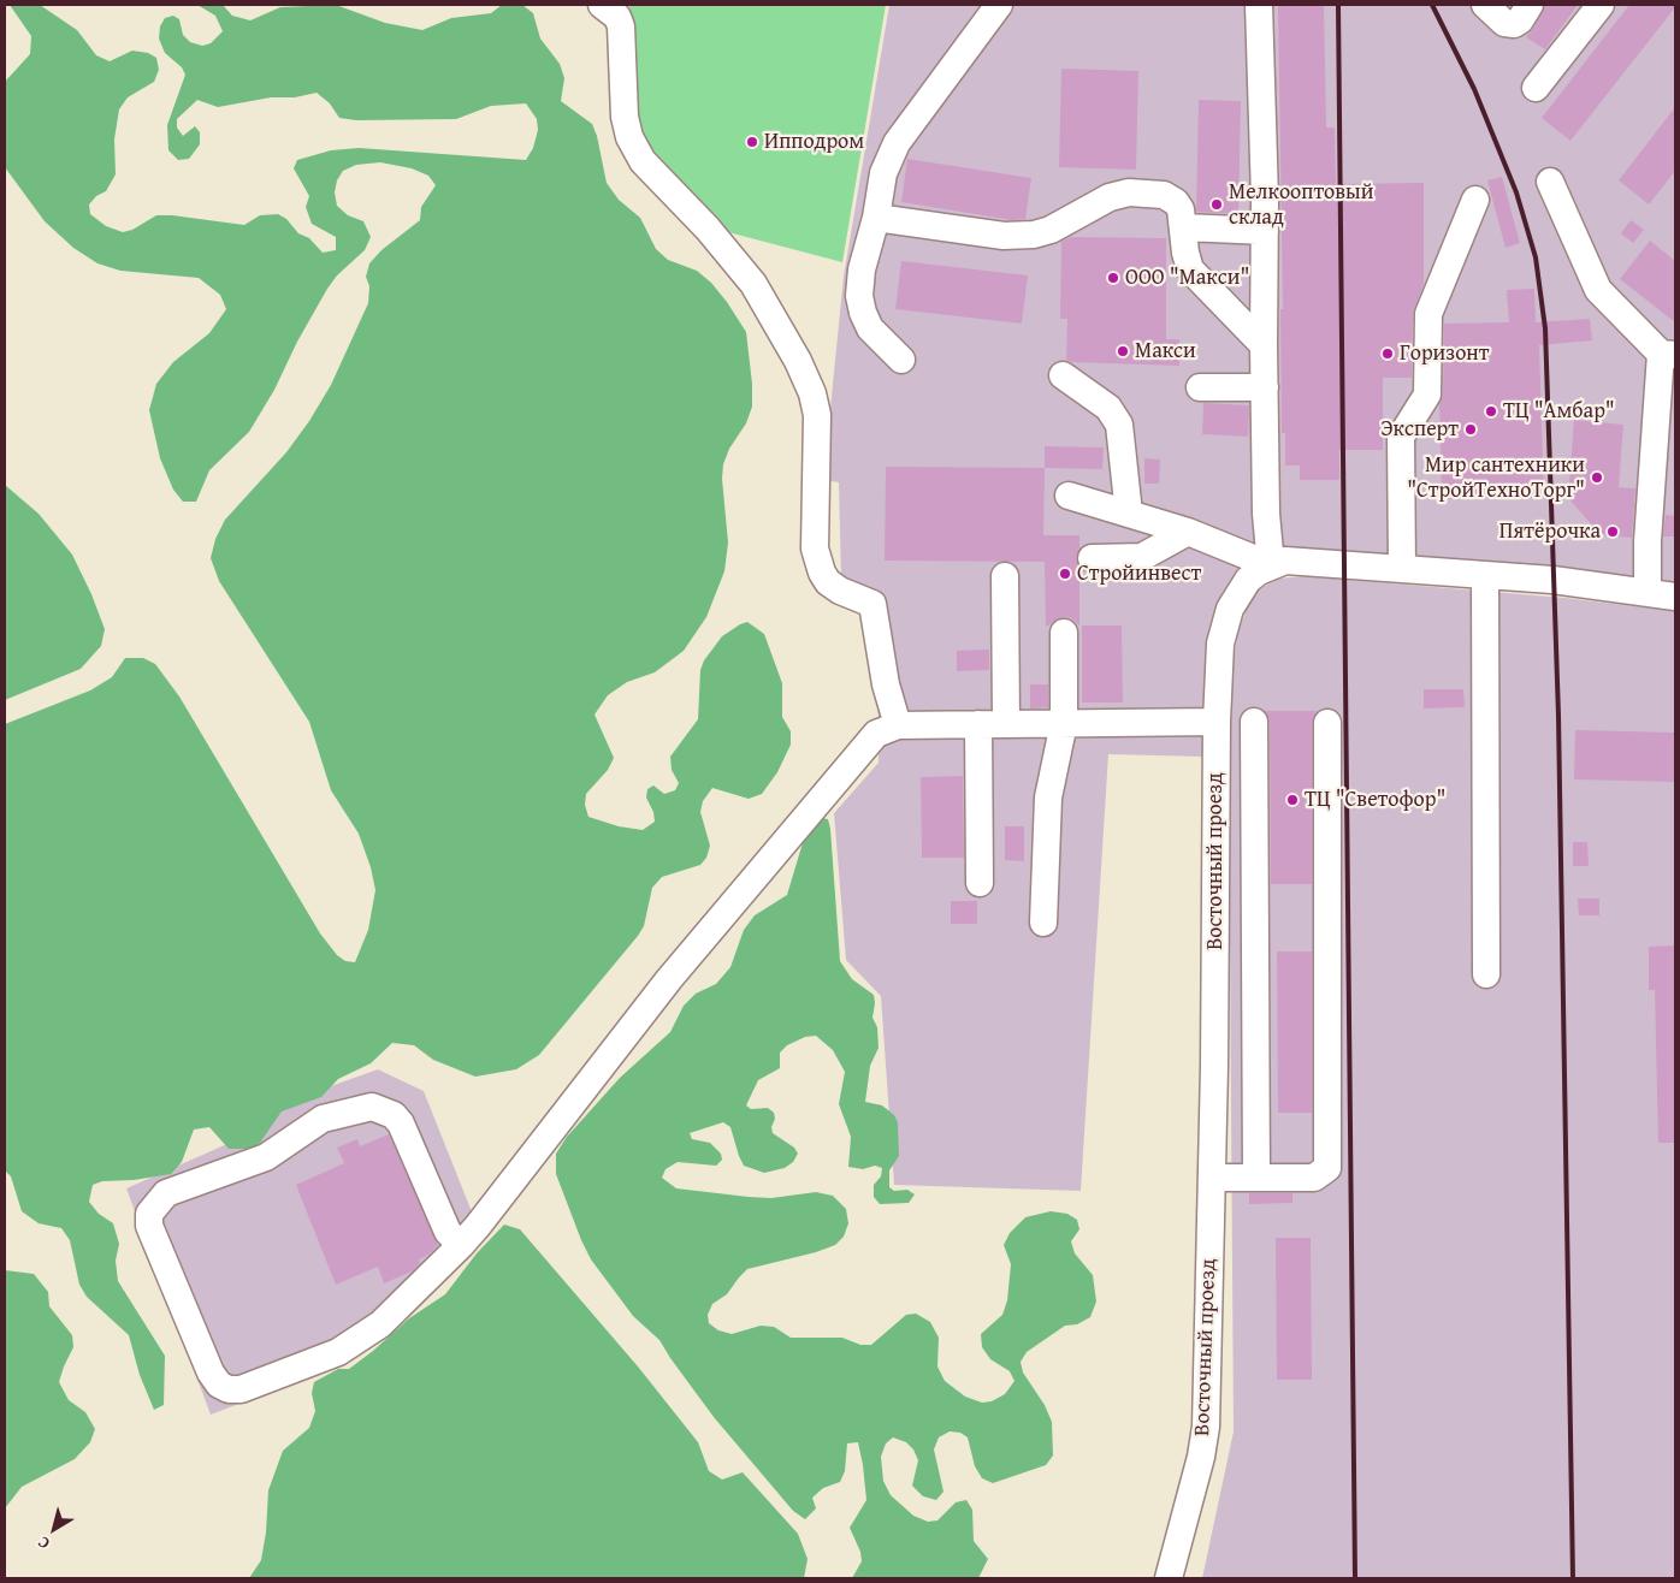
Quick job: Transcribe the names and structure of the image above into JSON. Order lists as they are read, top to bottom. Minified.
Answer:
{"streets":{"street":["Восточный проезд"]},"places":["Ипподром","Мелкооптовый склад","ООО \"Макси\"","Макси","Горизонт","ТЦ \"Амбар\"","Эксперт","Мир сантехники \"СтройТехноТорг\"","Пятёрочка","Стройинвест","ТЦ \"Светофор\""],"north":"bottom left"}
